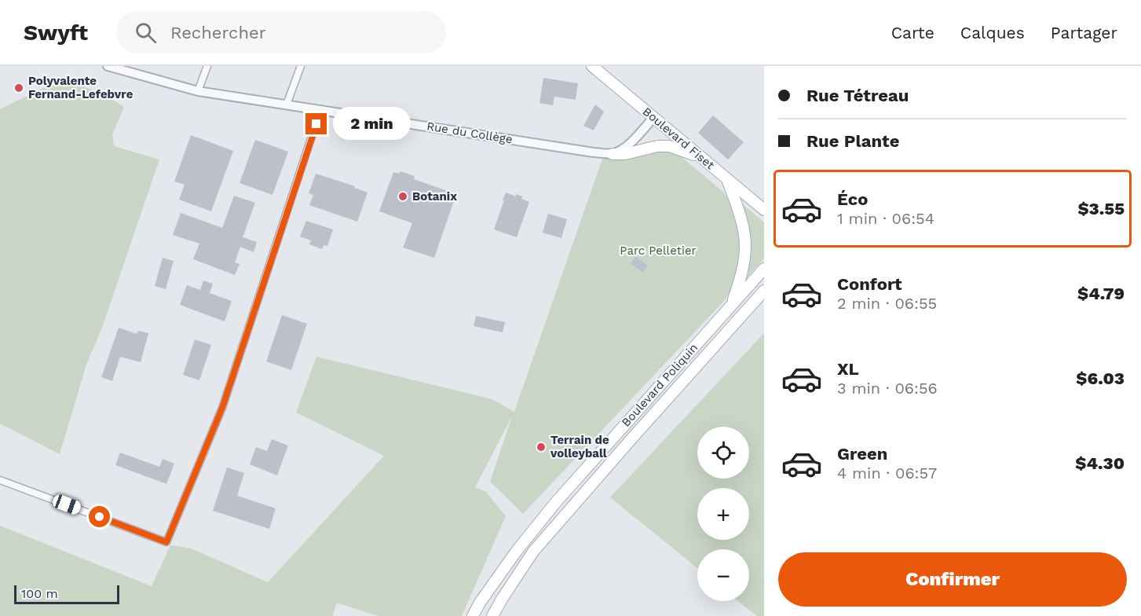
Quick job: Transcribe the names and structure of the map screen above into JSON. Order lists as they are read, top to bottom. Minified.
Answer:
{"streets":{"main road":["Boulevard Fiset","Boulevard Poliquin"],"street":["Rue du Collège"]},"parks":["Parc Pelletier"],"places":["Polyvalente Fernand-Lefebvre","Botanix","Terrain de volleyball"],"scale_bar":"100 m","page":{"header":"Swyft","search":"Rechercher","nav":["Carte","Calques","Partager"],"banner":["Rue Tétreau","Rue Plante"],"bubble":"2 min","list":[{"name":"Éco","note":"1 min · 06:54","value":"$3.55"},{"name":"Confort","note":"2 min · 06:55","value":"$4.79"},{"name":"XL","note":"3 min · 06:56","value":"$6.03"},{"name":"Green","note":"4 min · 06:57","value":"$4.30"}],"map_buttons":["+","−"],"buttons":"Confirmer","scale":"100 m"}}
